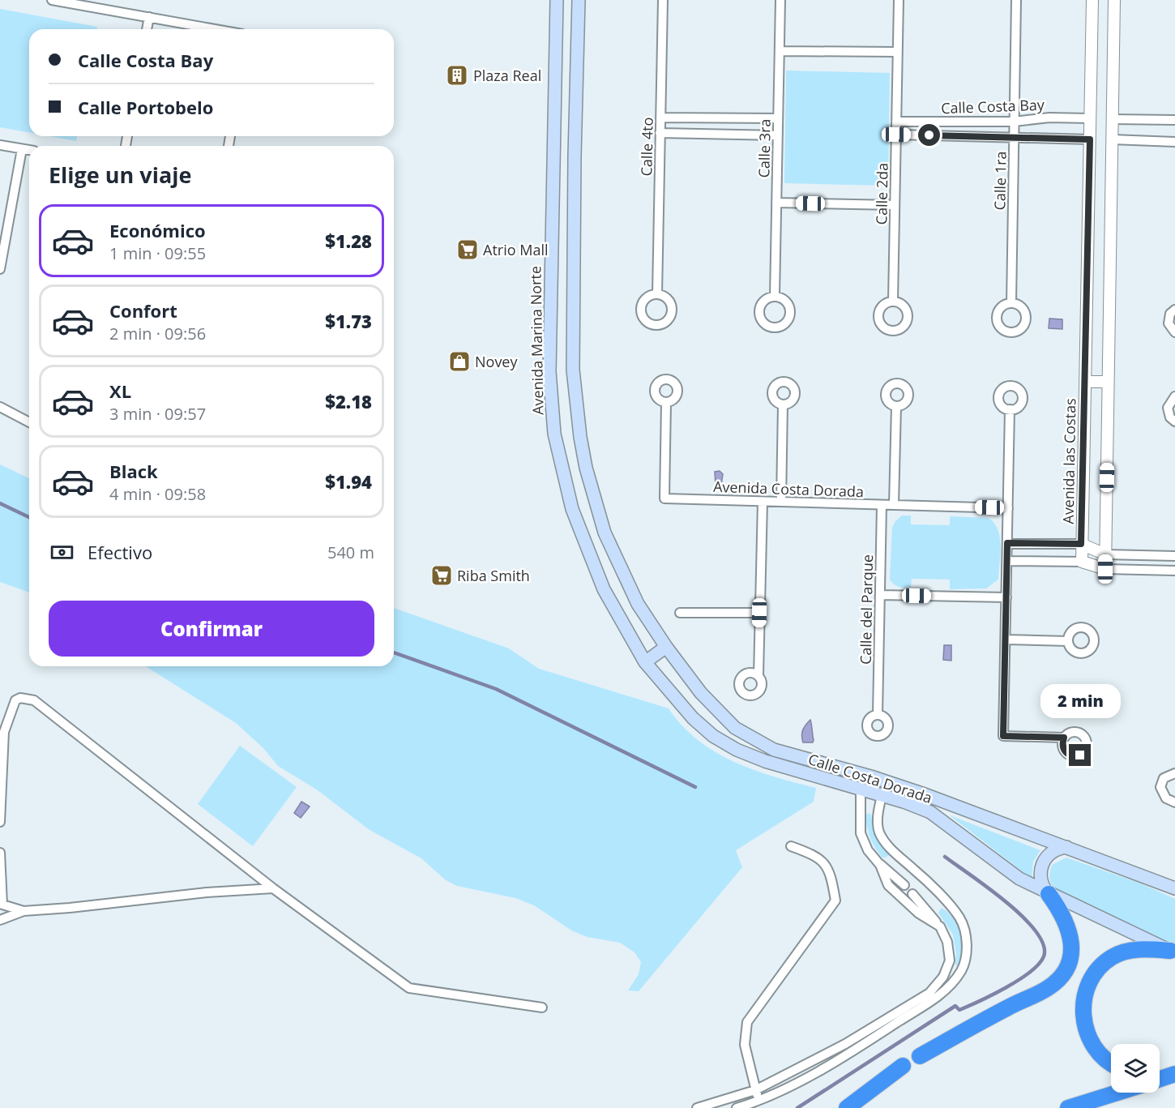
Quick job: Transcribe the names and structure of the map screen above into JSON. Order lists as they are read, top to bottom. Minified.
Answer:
{"streets":{"main road":["Avenida Marina Norte","Calle Costa Dorada"],"street":["Calle Costa Bay","Calle 4to","Calle 3ra","Calle 1ra","Calle 2da","Avenida las Costas","Avenida Costa Dorada","Calle del Parque"]},"crossings":[["Calle Costa Bay","Calle 1ra"],["Calle Costa Bay","Calle 2da"],["Calle Costa Bay","Avenida las Costas"],["Avenida Marina Norte","Calle Costa Dorada"],["Avenida Costa Dorada","Calle del Parque"]],"places":{"building":["Plaza Real"],"supermarket":["Atrio Mall","Riba Smith"],"shop":["Novey"]},"page":{"banner":["Calle Costa Bay","Calle Portobelo"],"heading":"Elige un viaje","list":[{"name":"Económico","note":"1 min · 09:55","value":"$1.28"},{"name":"Confort","note":"2 min · 09:56","value":"$1.73"},{"name":"XL","note":"3 min · 09:57","value":"$2.18"},{"name":"Black","note":"4 min · 09:58","value":"$1.94"}],"pay":["Efectivo","540 m"],"buttons":"Confirmar","bubble":"2 min"}}
